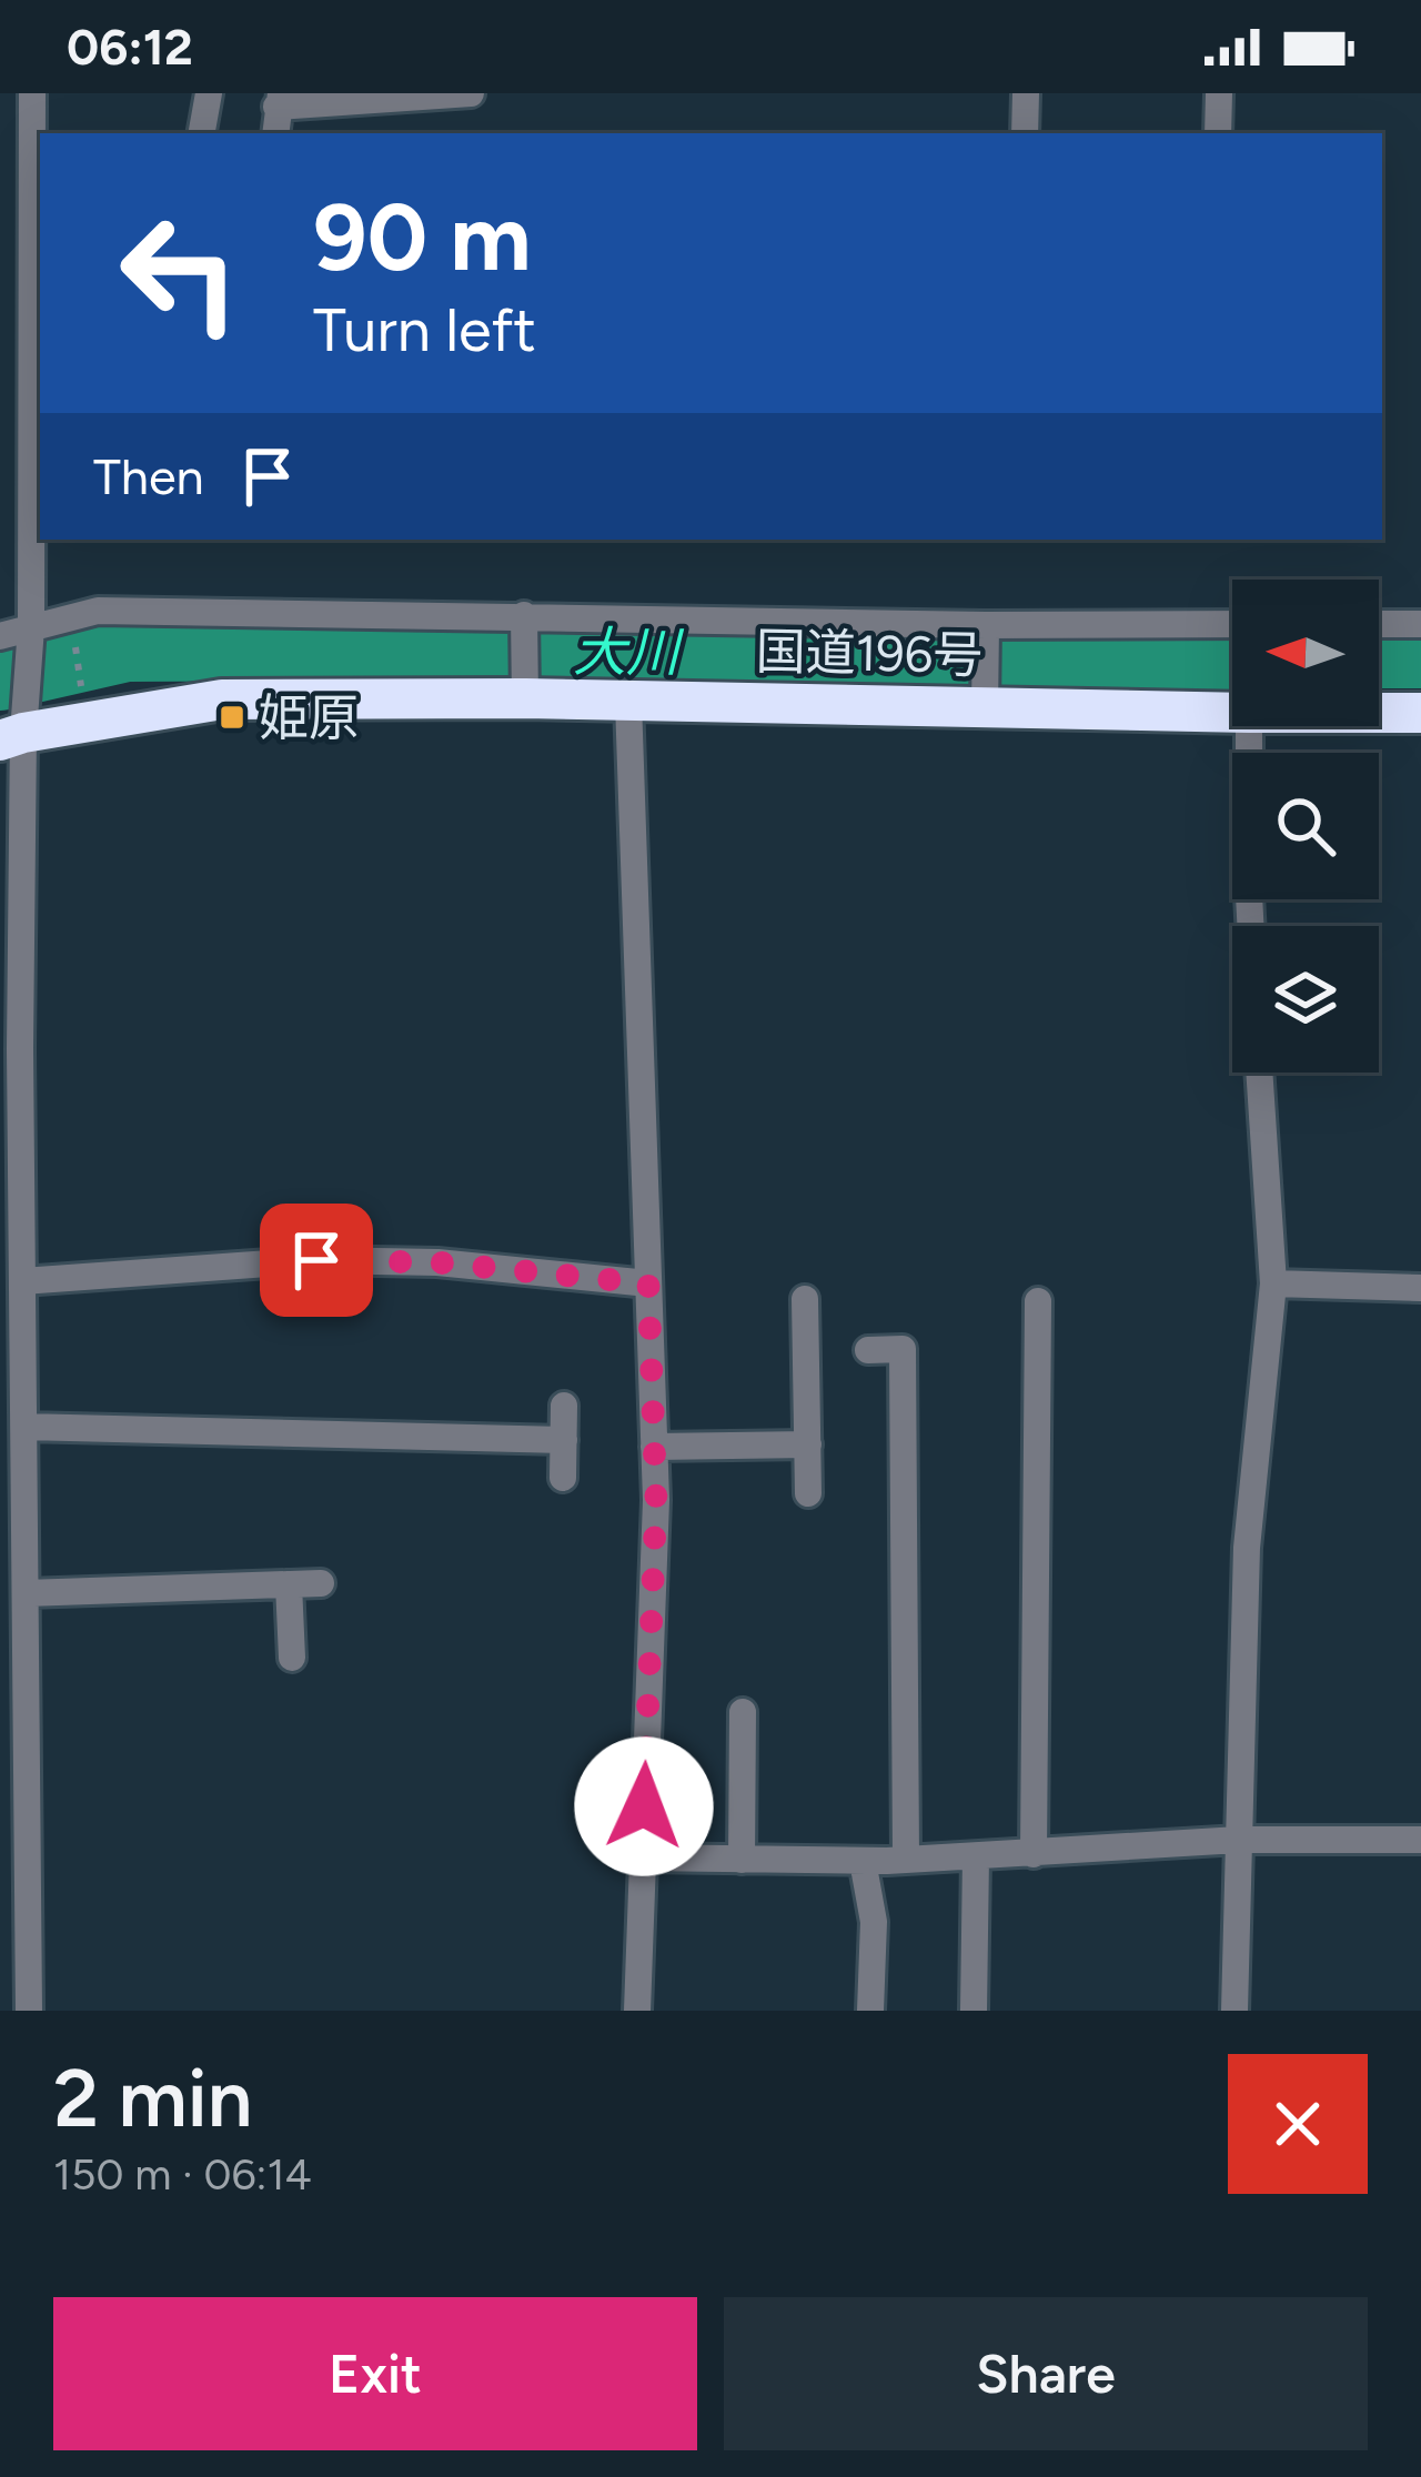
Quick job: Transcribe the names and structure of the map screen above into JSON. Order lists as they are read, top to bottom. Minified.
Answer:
{"streets":{"highway":["国道196号"]},"water":["大川"],"places":{"transit":["姫原"]},"north":"left","page":{"status":"06:12","turn":["90 m","Turn left"],"then":"Then","heading":["2 min","150 m · 06:14"],"buttons":["Exit","Share"]}}
